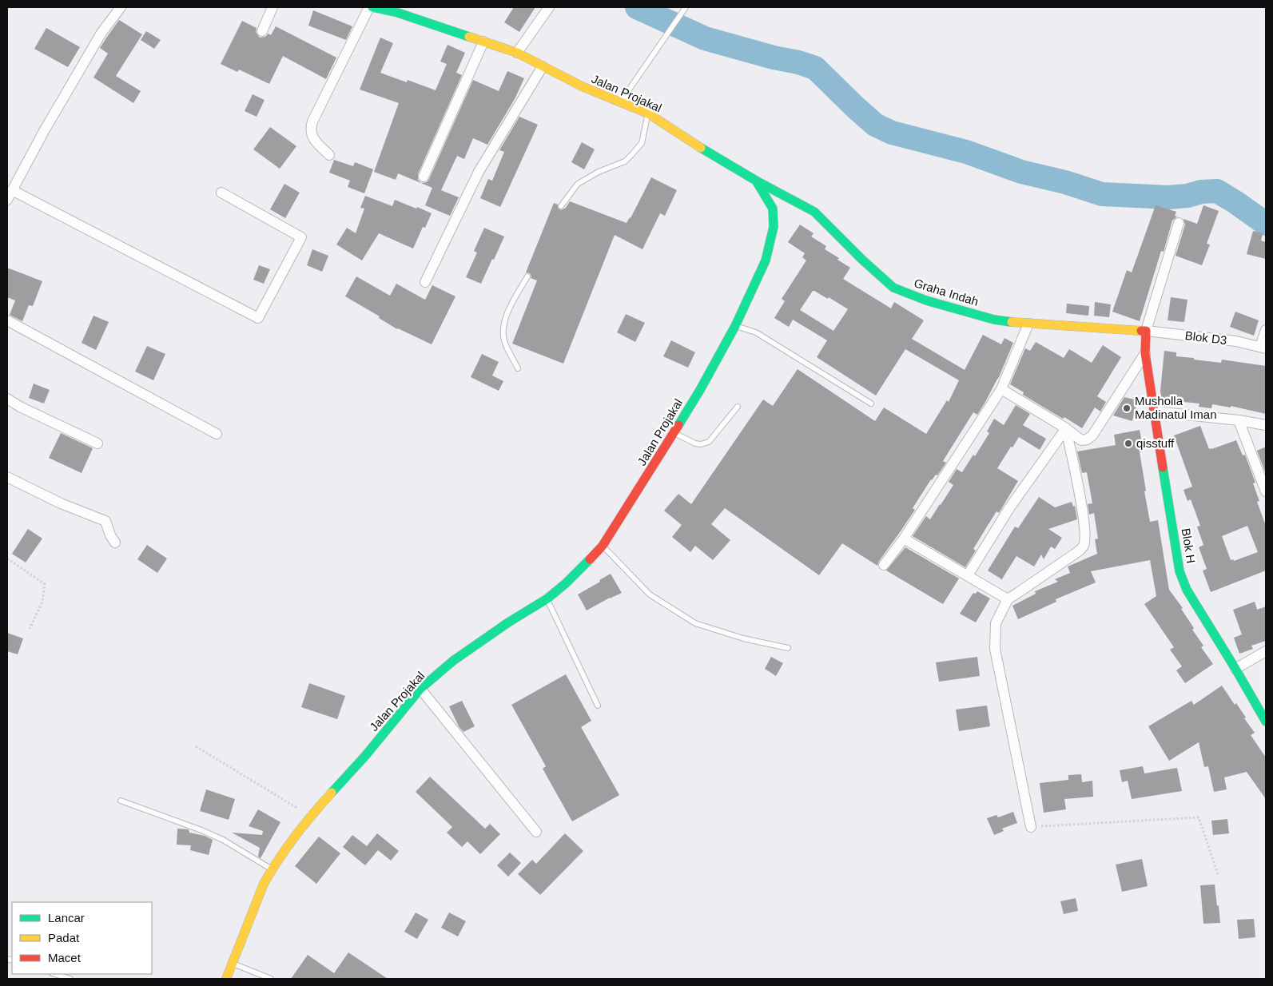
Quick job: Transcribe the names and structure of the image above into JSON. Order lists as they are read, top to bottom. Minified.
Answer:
{"streets":{"main road":["Jalan Projakal","Graha Indah","Blok H"],"street":["Blok D3"]},"crossings":[["Jalan Projakal","Graha Indah"],["Graha Indah","Blok D3"]],"places":["Musholla Madinatul Iman","qisstuff"],"legend":["Lancar","Padat","Macet"]}
